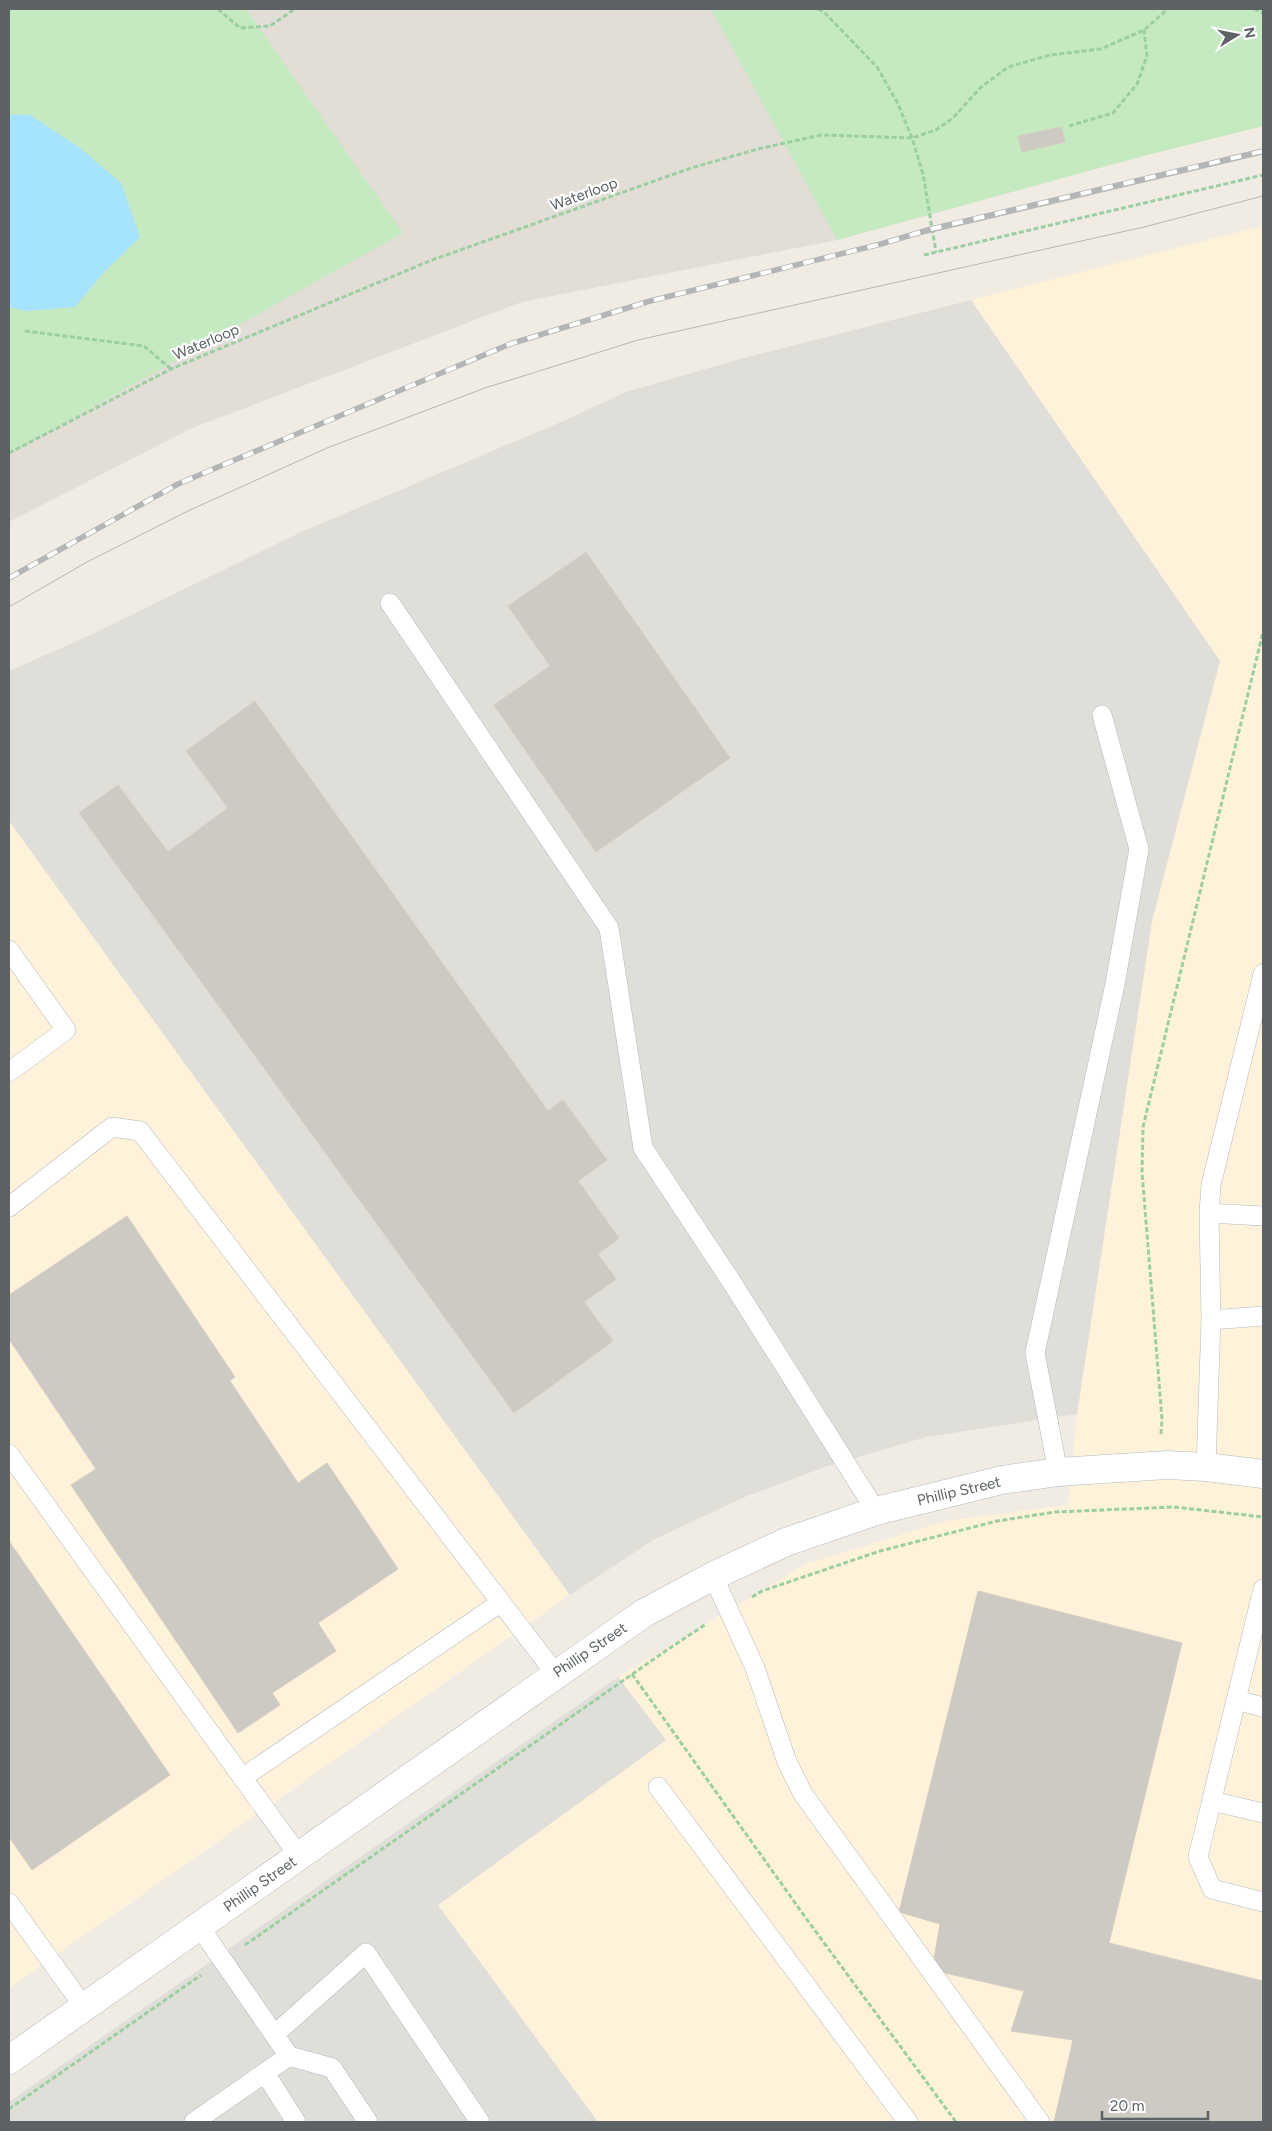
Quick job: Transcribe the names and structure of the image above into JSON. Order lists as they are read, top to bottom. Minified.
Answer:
{"streets":{"street":["Phillip Street"],"path":["Waterloop"]},"scale_bar":"20 m","north":"right"}
